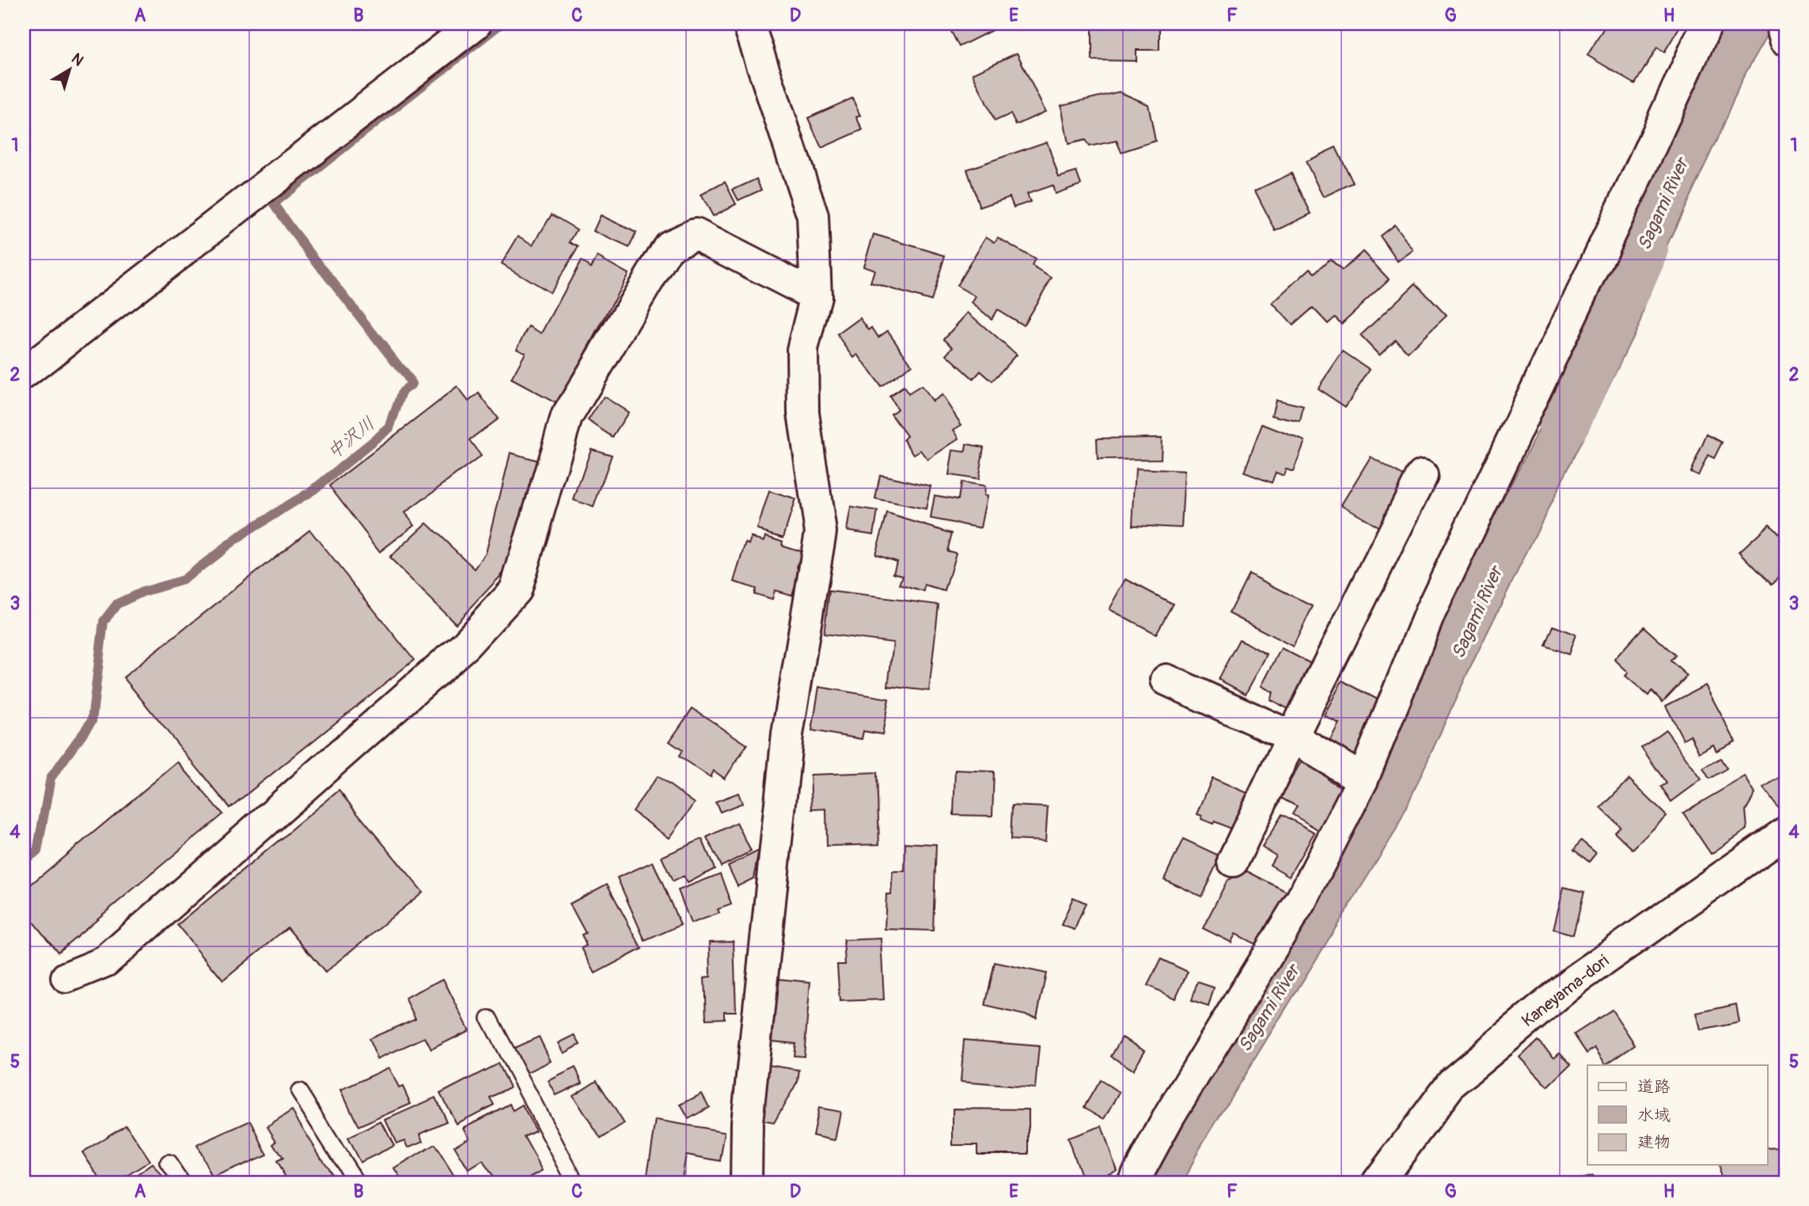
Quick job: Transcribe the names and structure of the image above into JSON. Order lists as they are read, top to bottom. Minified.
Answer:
{"streets":{"street":["Kaneyama-dori"]},"water":["Sagami River","中沢川"],"legend":["道路","水域","建物"],"north":"top right","grid":{"columns":["A","B","C","D","E","F","G","H"],"rows":["1","2","3","4","5"]}}
